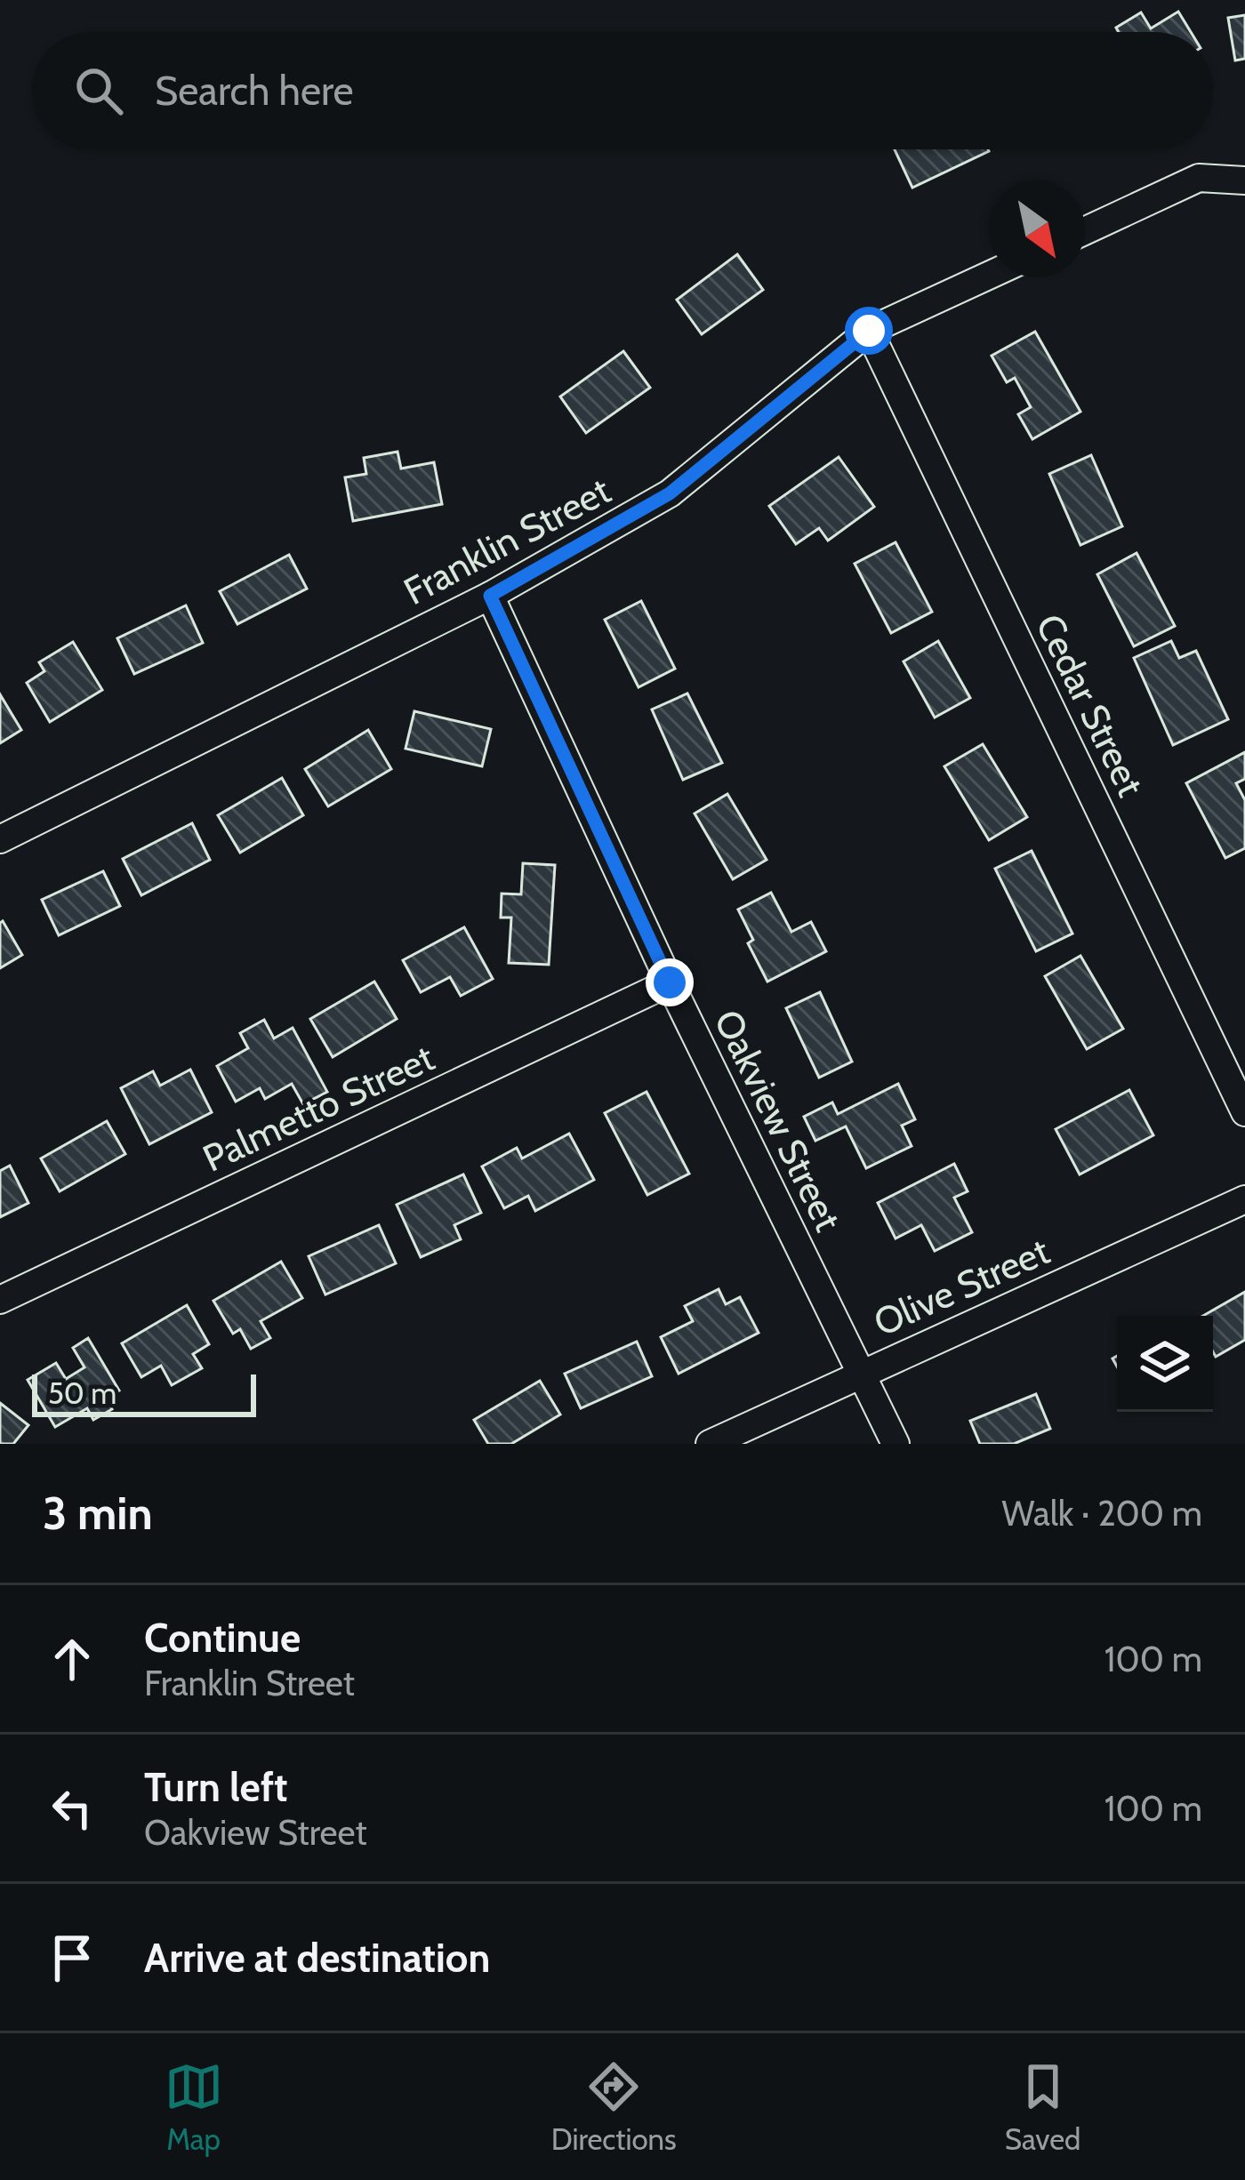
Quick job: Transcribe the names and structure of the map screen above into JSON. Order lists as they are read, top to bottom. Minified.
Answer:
{"streets":{"street":["Franklin Street","Cedar Street","Palmetto Street","Oakview Street","Olive Street"]},"crossings":[["Franklin Street","Cedar Street"],["Franklin Street","Oakview Street"],["Palmetto Street","Oakview Street"],["Oakview Street","Olive Street"]],"scale_bar":"50 m","north":"bottom right","page":{"search":"Search here","scale":"50 m","heading":["3 min","Walk · 200 m"],"list":[["Continue","Franklin Street","100 m"],["Turn left","Oakview Street","100 m"],"Arrive at destination"],"nav":["Map","Directions","Saved"]}}
